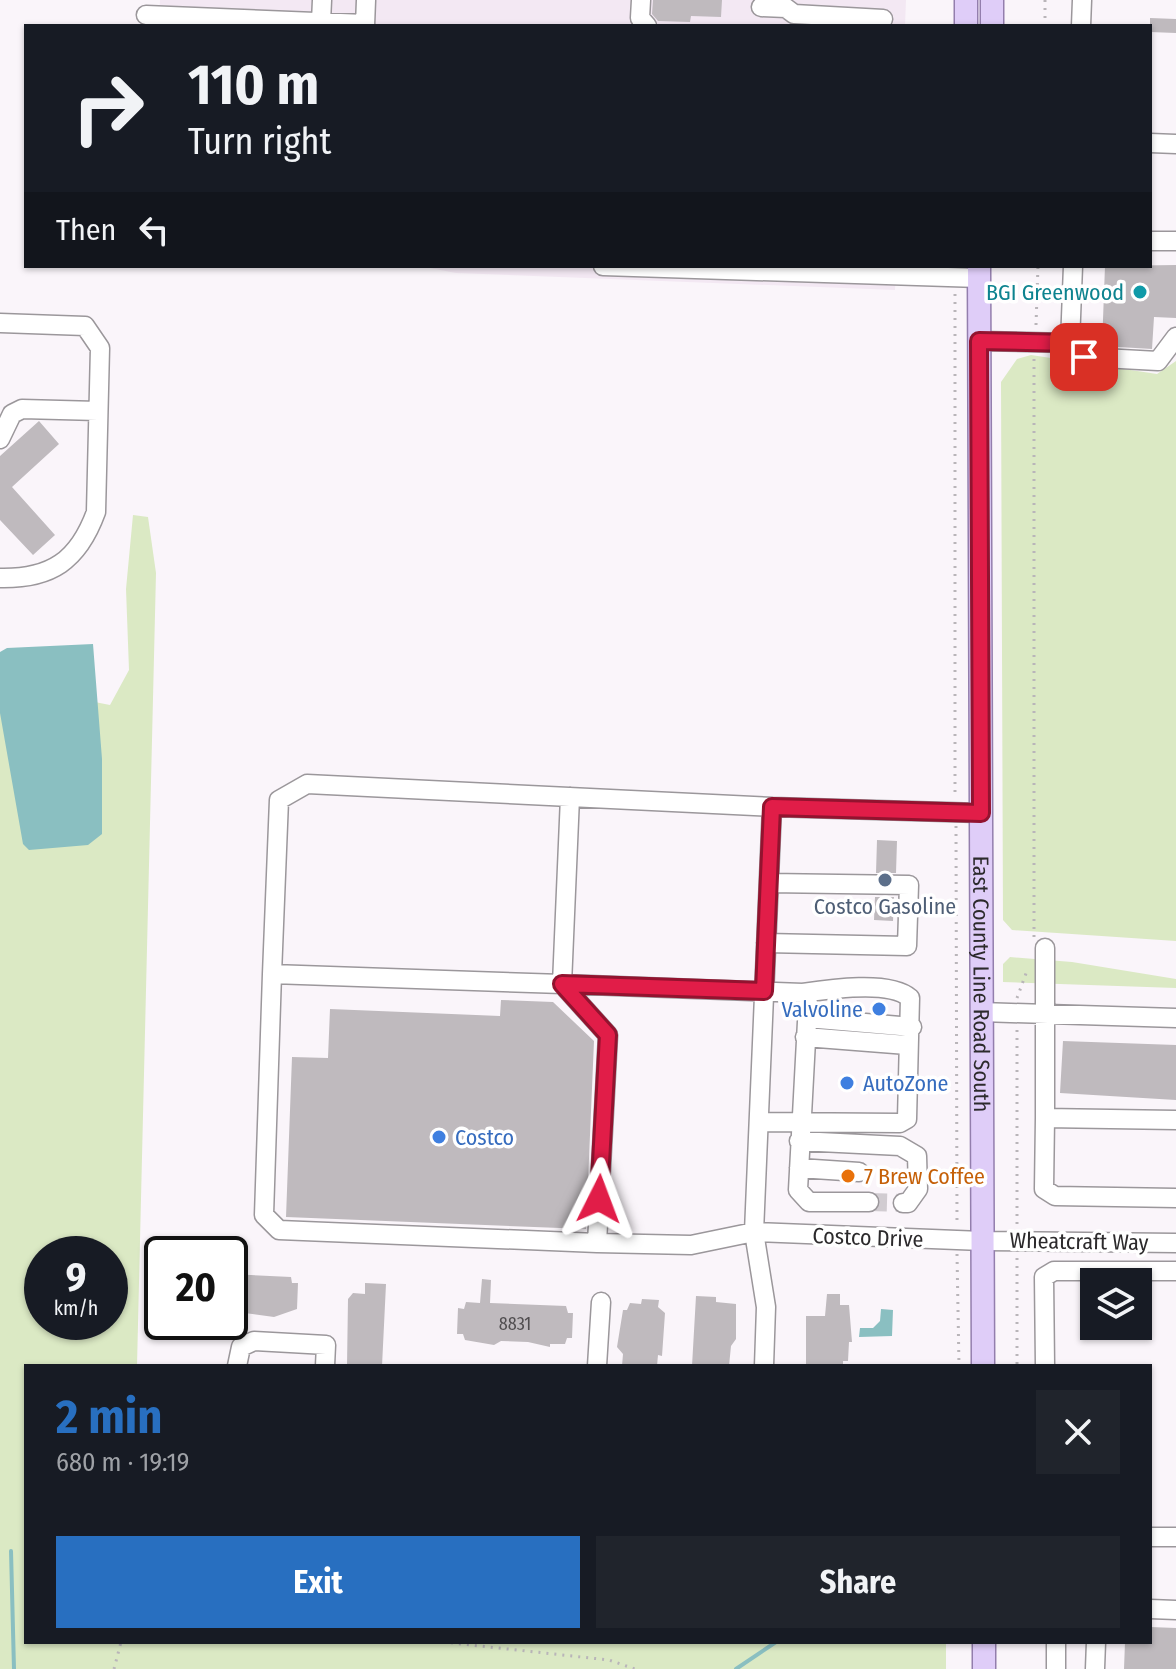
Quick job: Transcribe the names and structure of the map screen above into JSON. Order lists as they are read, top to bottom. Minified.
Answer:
{"streets":{"main road":["East County Line Road South"],"lane":["Costco Drive","Wheatcraft Way"]},"crossings":[["East County Line Road South","Costco Drive"],["East County Line Road South","Wheatcraft Way"],["Costco Drive","Wheatcraft Way"]],"places":["BGI Greenwood","Costco Gasoline","Valvoline","AutoZone","Costco","7 Brew Coffee"],"house_numbers":["8831"],"page":{"turn":["110 m","Turn right"],"then":"Then","speed":"9 km/h","limit":"20","heading":["2 min","680 m · 19:19"],"buttons":["Exit","Share"]}}
